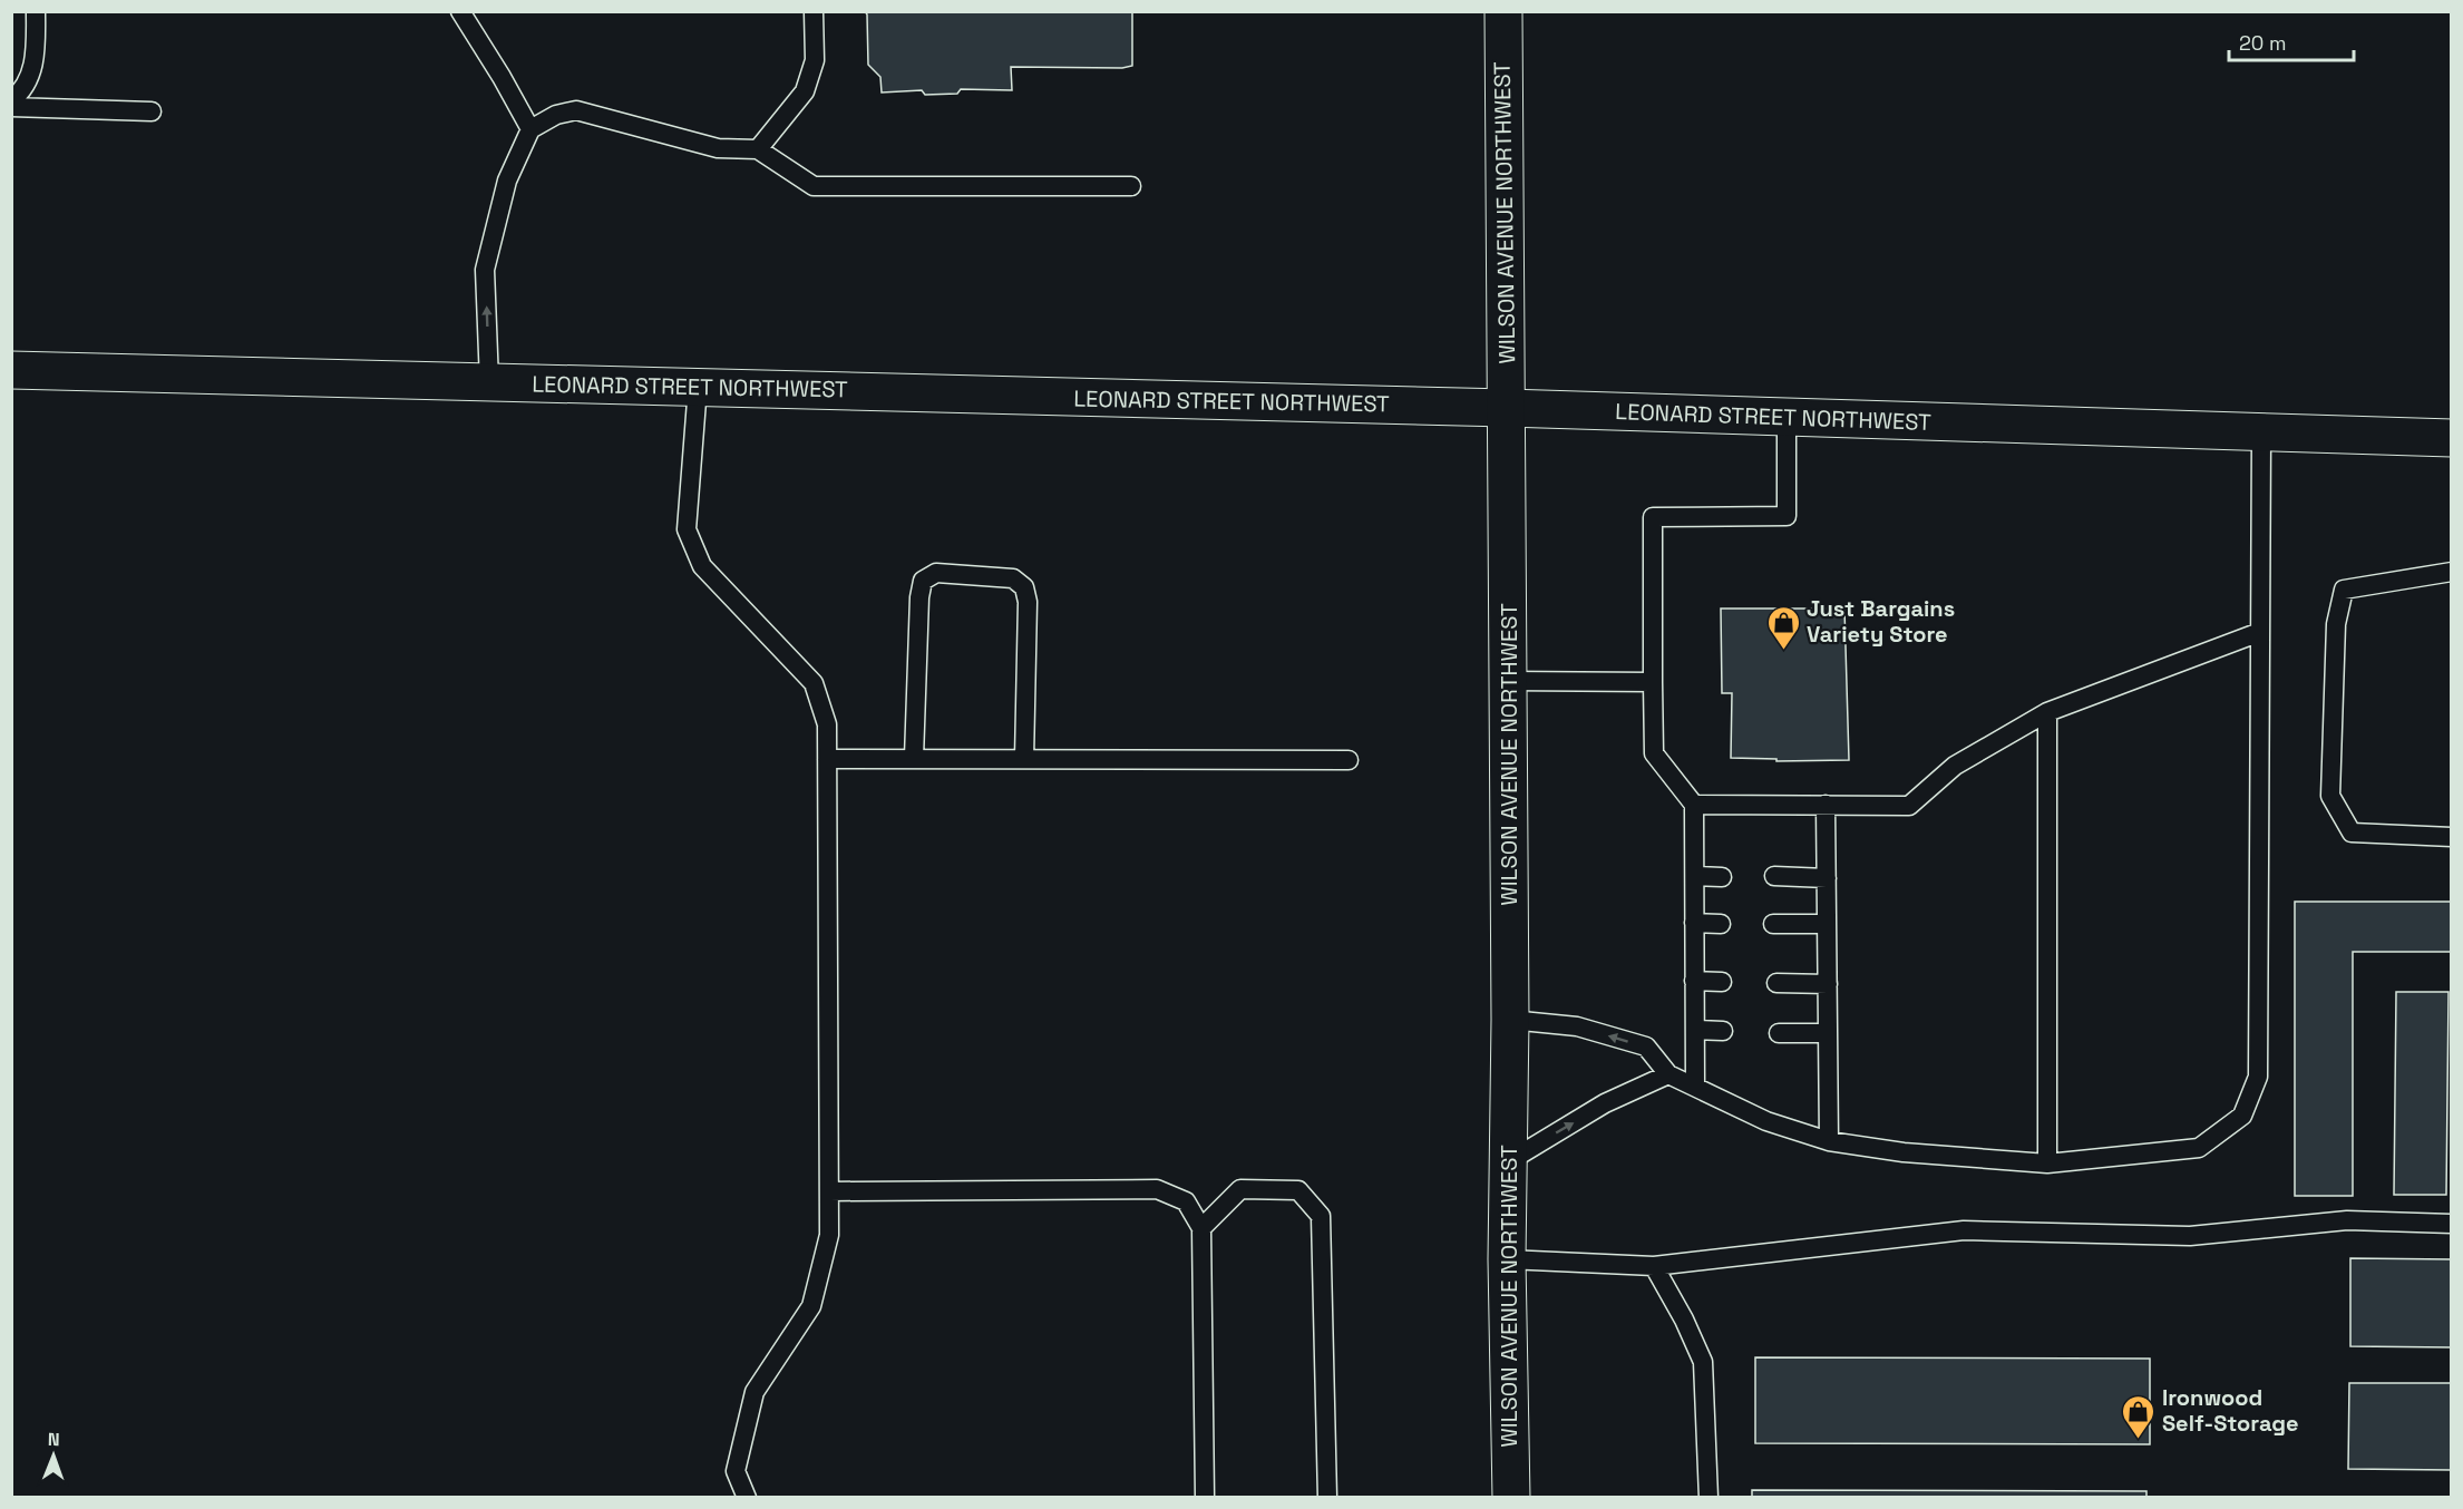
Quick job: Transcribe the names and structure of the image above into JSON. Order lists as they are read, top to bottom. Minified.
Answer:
{"streets":{"main road":["WILSON AVENUE NORTHWEST","LEONARD STREET NORTHWEST"]},"crossings":[["WILSON AVENUE NORTHWEST","LEONARD STREET NORTHWEST"]],"places":{"shop":["Just Bargains Variety Store","Ironwood Self-Storage"]},"scale_bar":"20 m","north":"top"}
